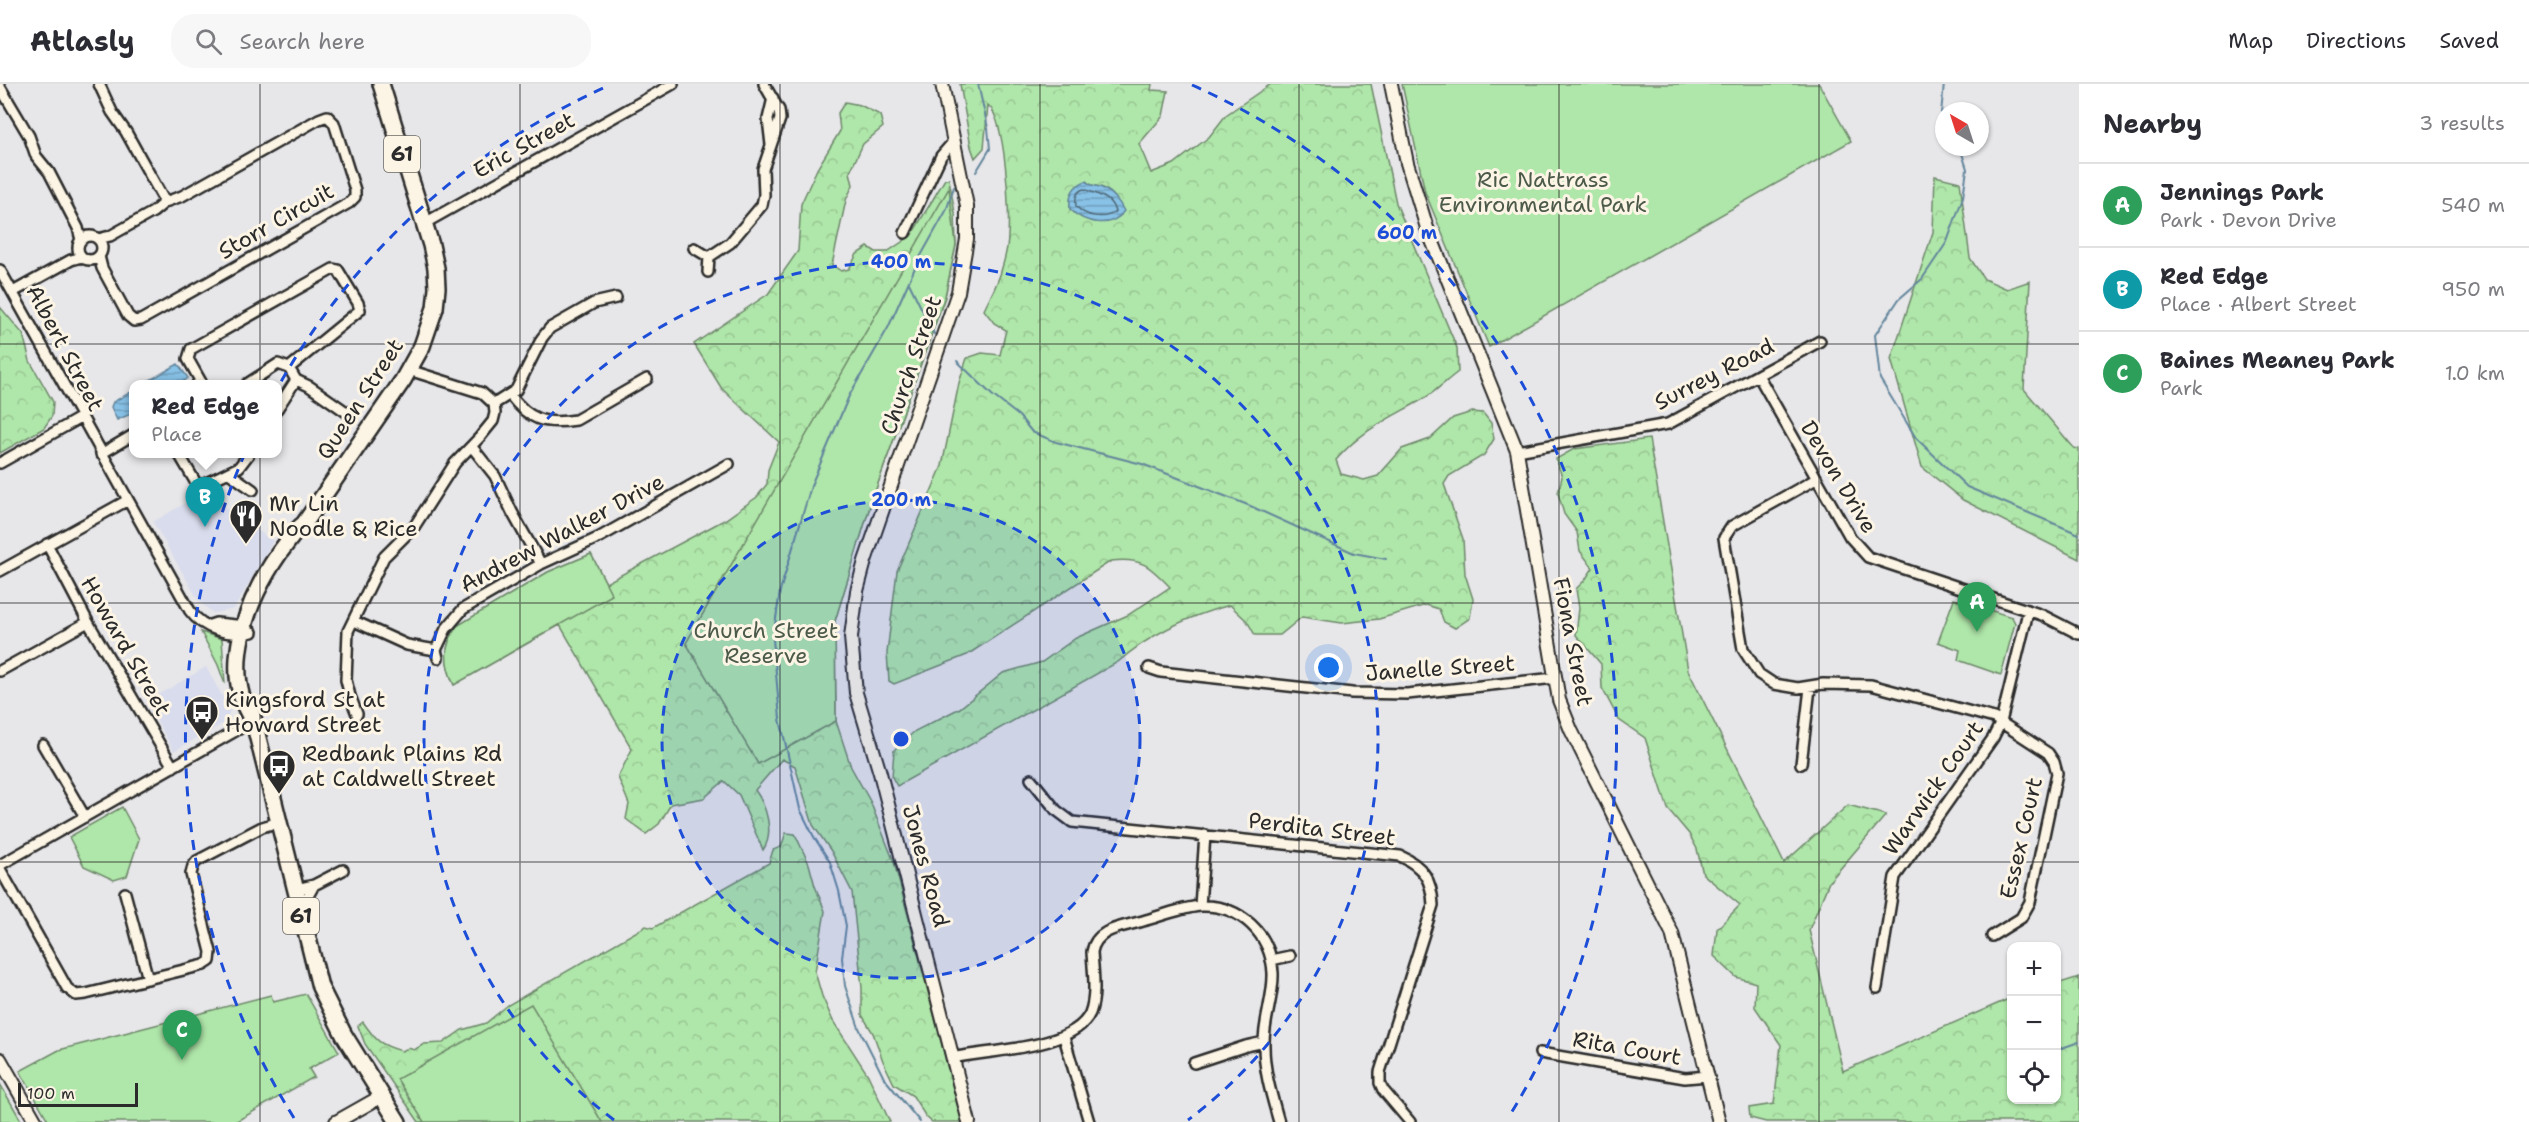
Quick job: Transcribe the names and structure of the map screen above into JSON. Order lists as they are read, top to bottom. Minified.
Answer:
{"streets":{"main road":["61","Queen Street"],"street":["Eric Street","Storr Circuit","Albert Street","Church Street","Surrey Road","Devon Drive","Andrew Walker Drive","Fiona Street","Howard Street","Janelle Street","Warwick Court","Perdita Street","Essex Court","Jones Road","Rita Court"]},"crossings":[["Eric Street","Queen Street"],["61","Queen Street"],["Albert Street","Queen Street"],["Church Street","Jones Road"],["Surrey Road","Devon Drive"],["Surrey Road","Fiona Street"],["Devon Drive","Warwick Court"],["Devon Drive","Essex Court"],["Fiona Street","Janelle Street"],["Fiona Street","Rita Court"],["Warwick Court","Essex Court"]],"parks":["Ric Nattrass Environmental Park","Church Street Reserve"],"places":{"restaurant":["Mr Lin Noodle & Rice"],"bus stop":["Kingsford St at Howard Street","Redbank Plains Rd at Caldwell Street"]},"scale_bar":"100 m","north":"top left","page":{"header":"Atlasly","search":"Search here","nav":["Map","Directions","Saved"],"heading":["Nearby","3 results"],"list":[{"mark":"A","name":"Jennings Park","note":"Park · Devon Drive","value":"540 m"},{"mark":"B","name":"Red Edge","note":"Place · Albert Street","value":"950 m"},{"mark":"C","name":"Baines Meaney Park","note":"Park","value":"1.0 km"}],"popup":["Red Edge","Place"],"pins":["B","A","C"],"map_buttons":["+","−"],"scale":"100 m"},"rings":["600 m","400 m","200 m"]}
